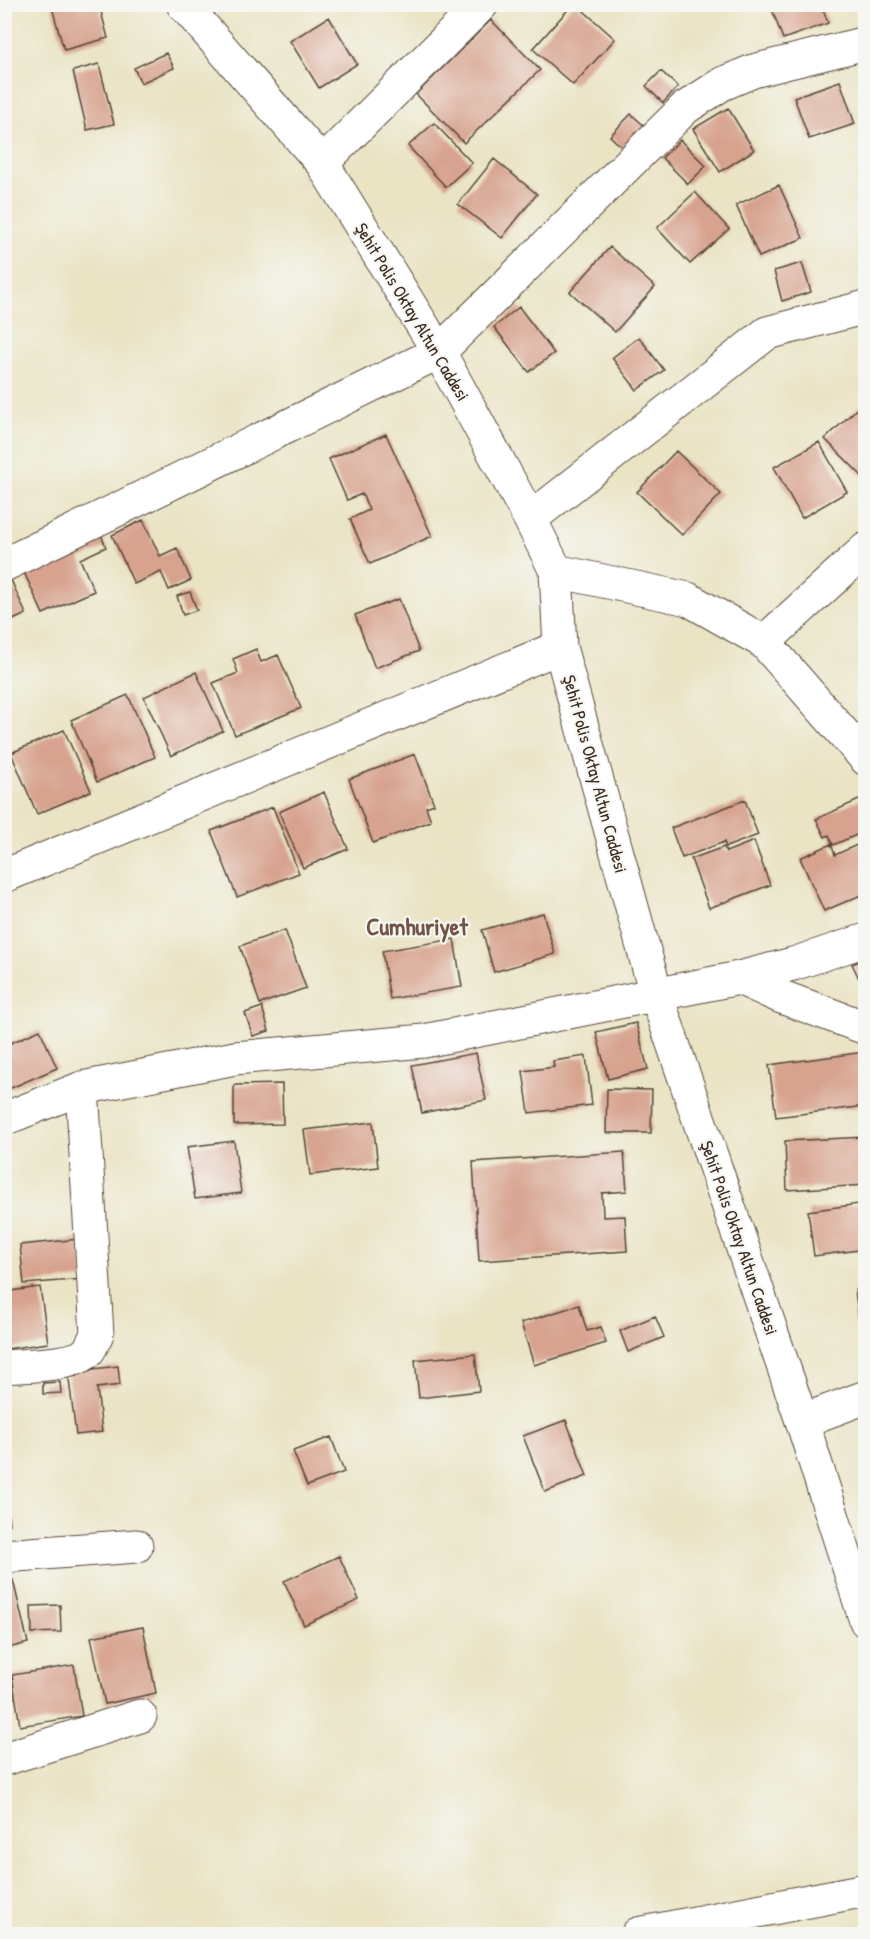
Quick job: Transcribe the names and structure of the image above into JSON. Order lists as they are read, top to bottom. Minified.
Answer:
{"streets":{"street":["Şehit Polis Oktay Altun Caddesi"]},"districts":["Cumhuriyet"]}
